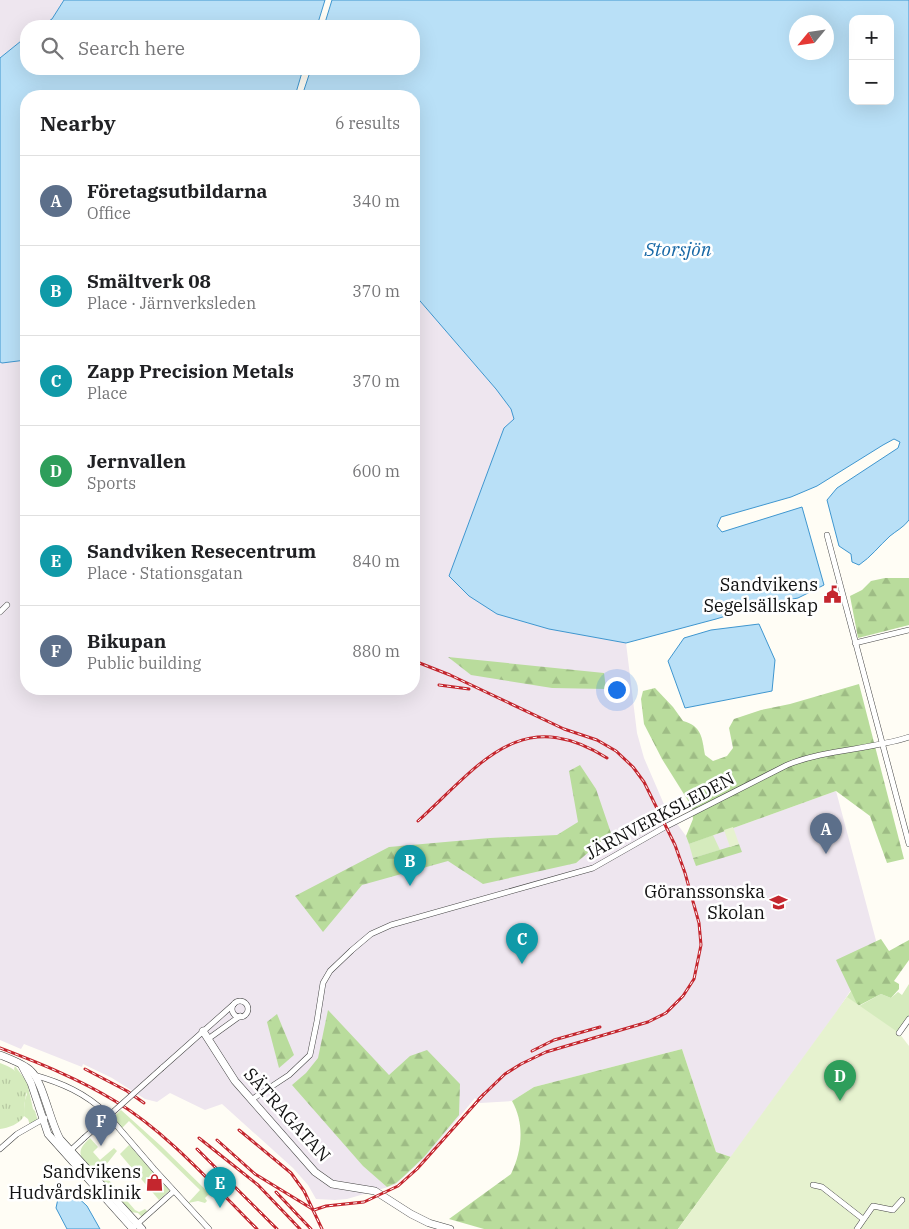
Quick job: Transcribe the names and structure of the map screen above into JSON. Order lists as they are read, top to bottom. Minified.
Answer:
{"streets":{"street":["JÄRNVERKSLEDEN","SÄTRAGATAN"]},"crossings":[["JÄRNVERKSLEDEN","SÄTRAGATAN"]],"water":["Storsjön"],"places":{"public building":["Sandvikens Segelsällskap"],"school or university":["Göranssonska Skolan"],"shop":["Sandvikens Hudvårdsklinik"]},"north":"bottom left","page":{"map_buttons":["+","−"],"search":"Search here","heading":["Nearby","6 results"],"list":[{"mark":"A","name":"Företagsutbildarna","note":"Office","value":"340 m"},{"mark":"B","name":"Smältverk 08","note":"Place · Järnverksleden","value":"370 m"},{"mark":"C","name":"Zapp Precision Metals","note":"Place","value":"370 m"},{"mark":"D","name":"Jernvallen","note":"Sports","value":"600 m"},{"mark":"E","name":"Sandviken Resecentrum","note":"Place · Stationsgatan","value":"840 m"},{"mark":"F","name":"Bikupan","note":"Public building","value":"880 m"}],"pins":["A","B","C","D","F","E"]}}
